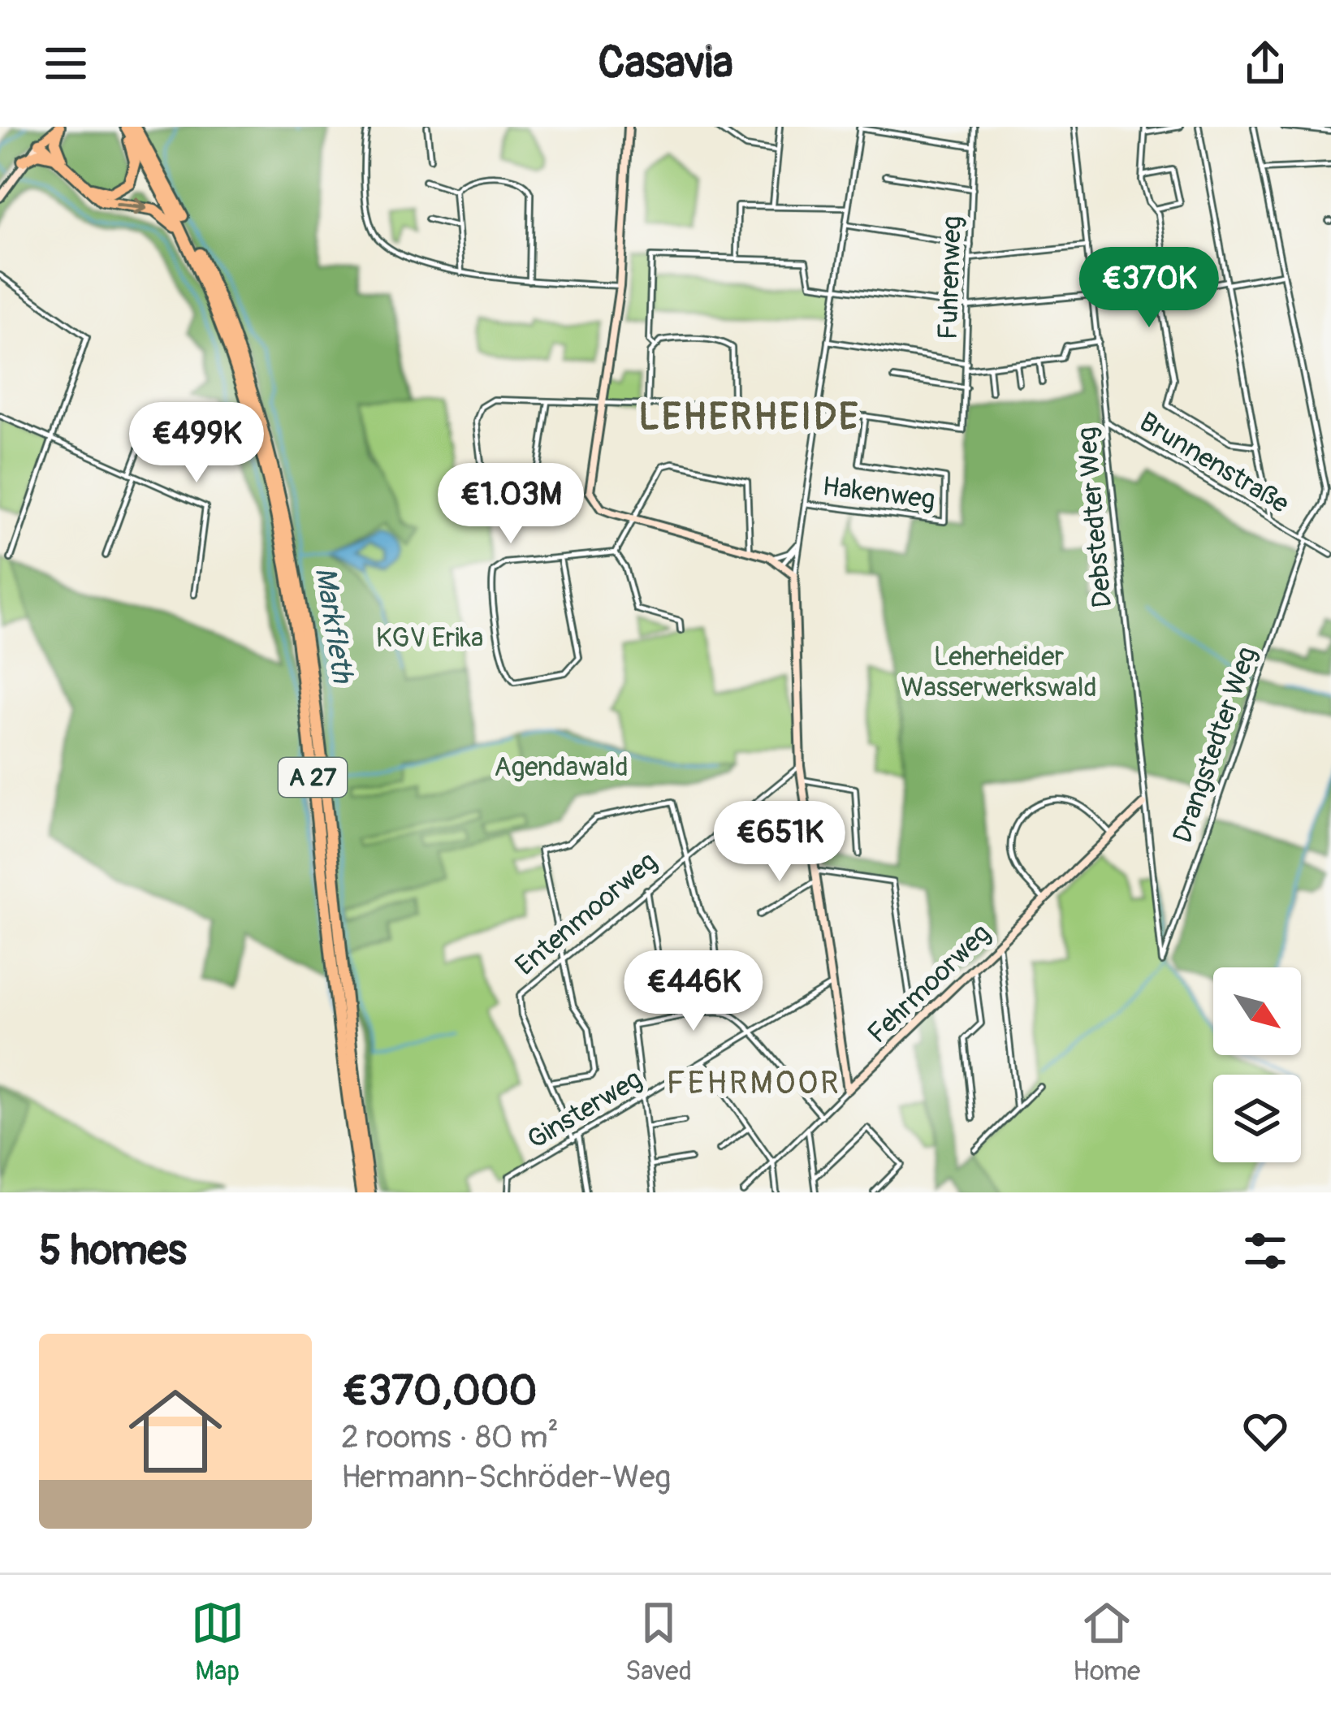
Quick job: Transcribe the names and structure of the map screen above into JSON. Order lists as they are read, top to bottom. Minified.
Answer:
{"streets":{"highway":["A 27"],"street":["Fuhrenweg","Brunnenstraße","Hakenweg","Debstedter Weg","Drangstedter Weg","Entenmoorweg","Fehrmoorweg","Ginsterweg"]},"crossings":[["Fuhrenweg","Hakenweg"],["Brunnenstraße","Debstedter Weg"],["Brunnenstraße","Drangstedter Weg"],["Debstedter Weg","Drangstedter Weg"],["Debstedter Weg","Fehrmoorweg"],["Entenmoorweg","Ginsterweg"]],"districts":["LEHERHEIDE","FEHRMOOR"],"water":["Markfleth"],"parks":["KGV Erika","Leherheider Wasserwerkswald","Agendawald"],"north":"bottom right","page":{"header":"Casavia","price":["€370K","€499K","€1.03M","€651K","€446K"],"heading":"5 homes","list":[{"name":"€370,000","note":"2 rooms · 80 m² · Hermann-Schröder-Weg"}],"tabs":["Map","Saved","Home"]}}
